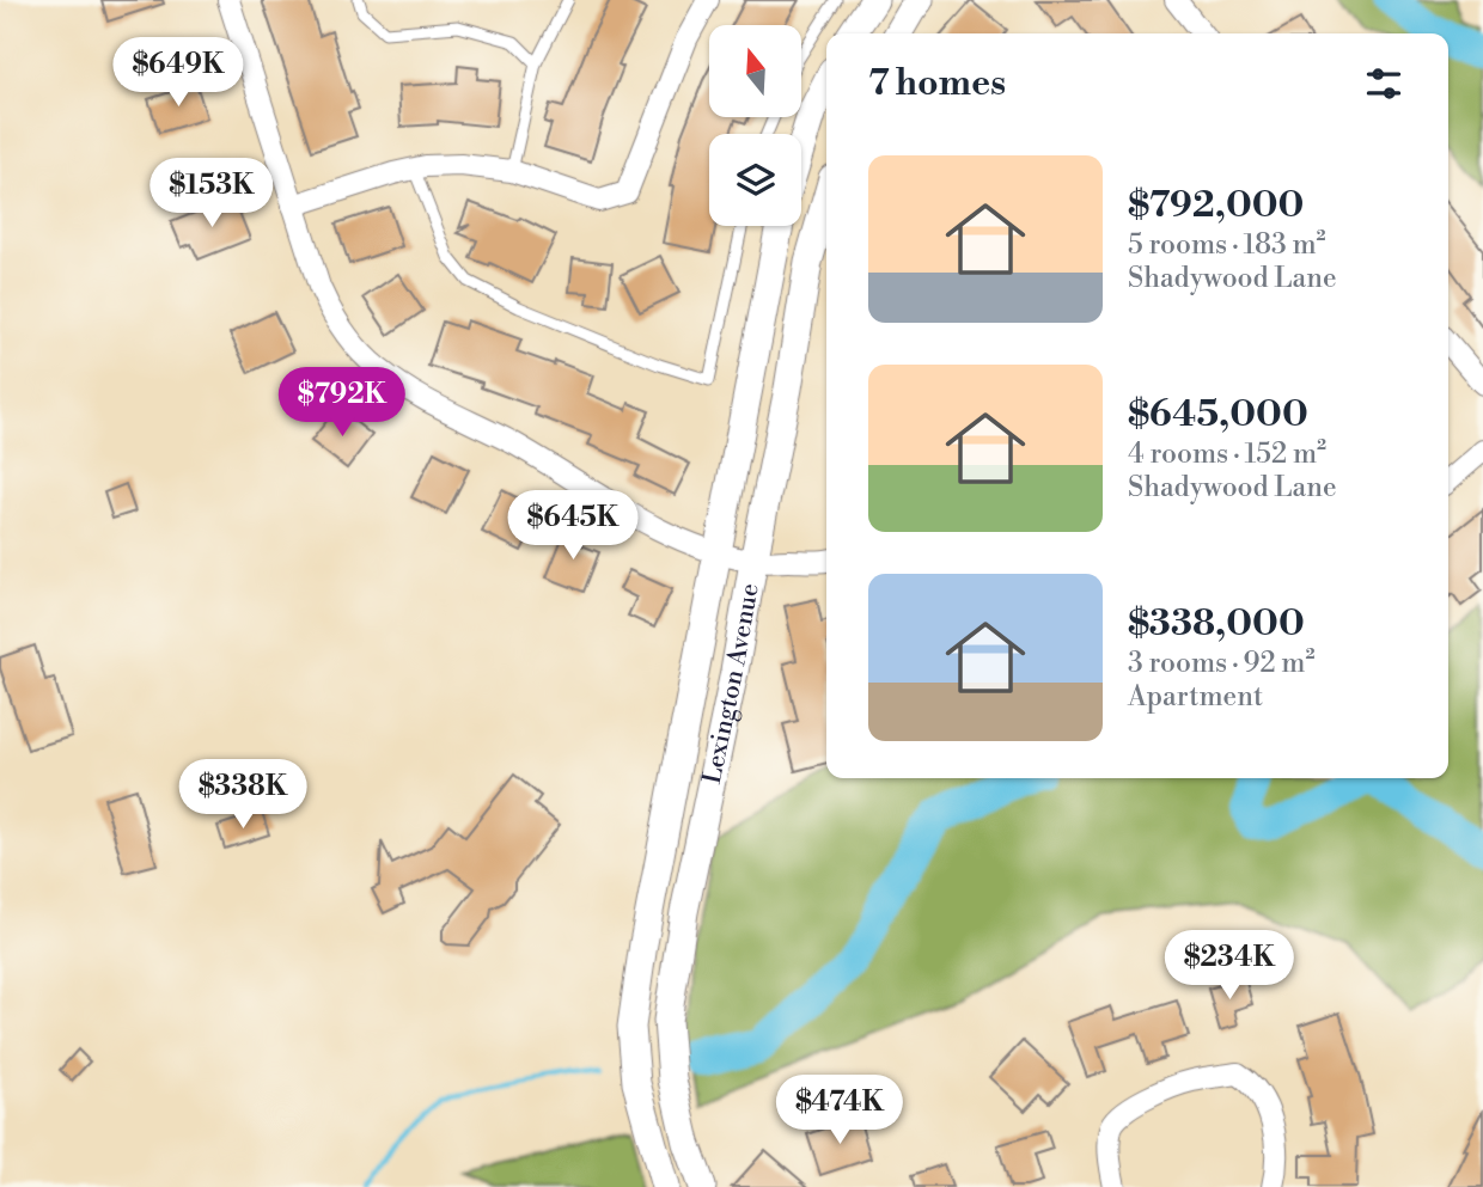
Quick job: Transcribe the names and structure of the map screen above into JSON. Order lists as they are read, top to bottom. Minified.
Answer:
{"streets":{"street":["Lexington Avenue"]},"north":"top","page":{"heading":"7 homes","price":["$649K","$153K","$792K","$645K","$338K","$234K","$474K"],"list":[{"name":"$792,000","note":"5 rooms · 183 m² · Shadywood Lane"},{"name":"$645,000","note":"4 rooms · 152 m² · Shadywood Lane"},{"name":"$338,000","note":"3 rooms · 92 m² · Apartment"}]}}
